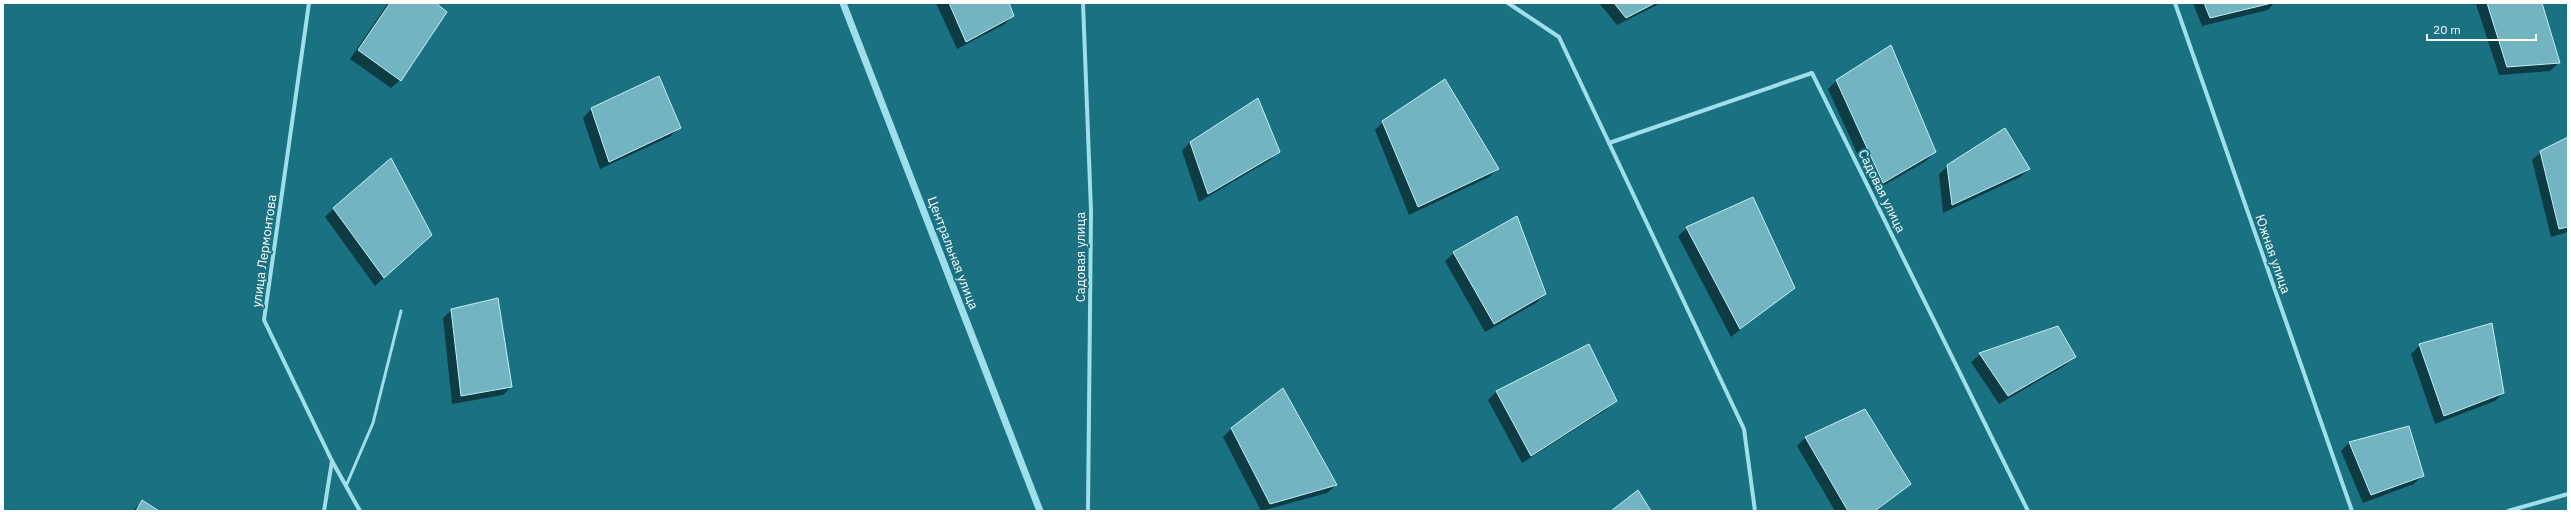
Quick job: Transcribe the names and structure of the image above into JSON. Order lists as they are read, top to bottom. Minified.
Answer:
{"streets":{"street":["Садовая улица","улица Лермонтова","Центральная улица","Южная улица"]},"scale_bar":"20 m"}
